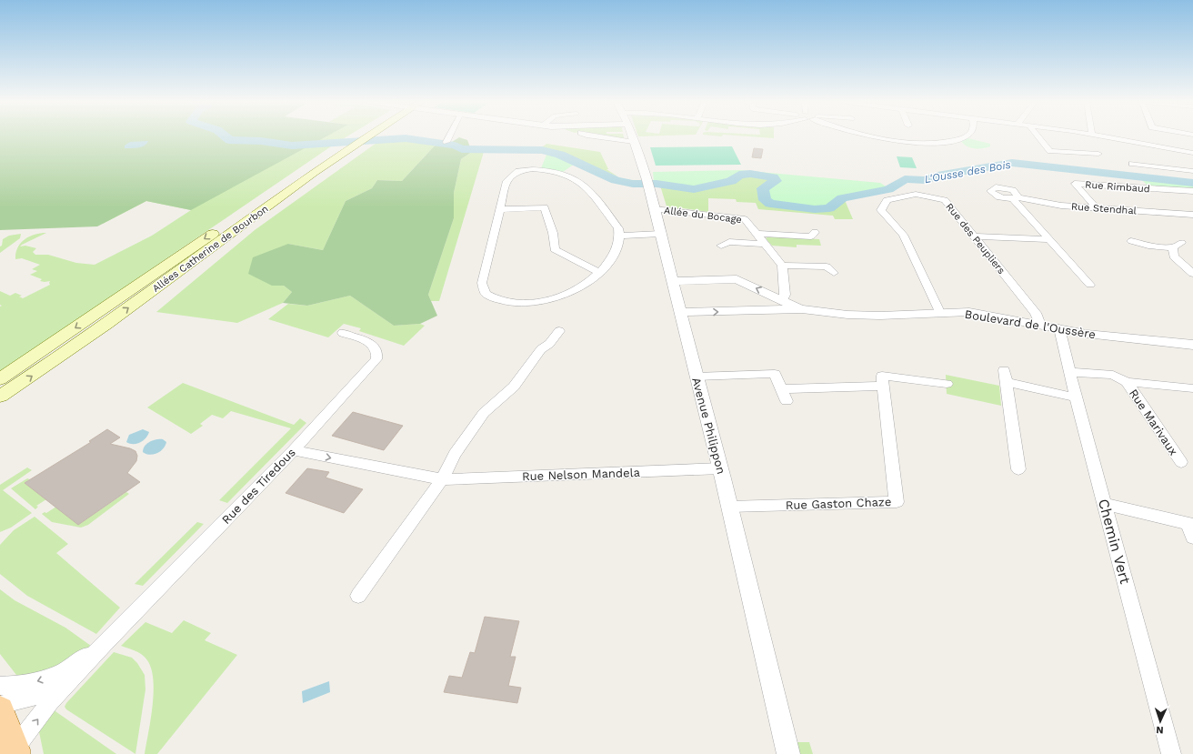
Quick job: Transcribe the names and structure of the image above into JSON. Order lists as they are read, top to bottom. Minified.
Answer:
{"streets":{"main road":["Allées Catherine de Bourbon"],"street":["Rue Rimbaud","Rue Stendhal","Allée du Bocage","Rue des Peupliers","Boulevard de l'Oussère","Rue Marivaux","Avenue Philippon","Rue Nelson Mandela","Rue des Tiredous","Rue Gaston Chaze","Chemin Vert"]},"crossings":[["Rue Rimbaud","Rue Stendhal"],["Allée du Bocage","Avenue Philippon"],["Rue des Peupliers","Boulevard de l'Oussère"],["Boulevard de l'Oussère","Avenue Philippon"],["Boulevard de l'Oussère","Chemin Vert"],["Rue Marivaux","Chemin Vert"],["Avenue Philippon","Rue Nelson Mandela"],["Avenue Philippon","Rue Gaston Chaze"],["Rue Nelson Mandela","Rue des Tiredous"]],"one_way":["Rue Nelson Mandela"],"water":["L'Ousse des Bois"],"north":"bottom"}
